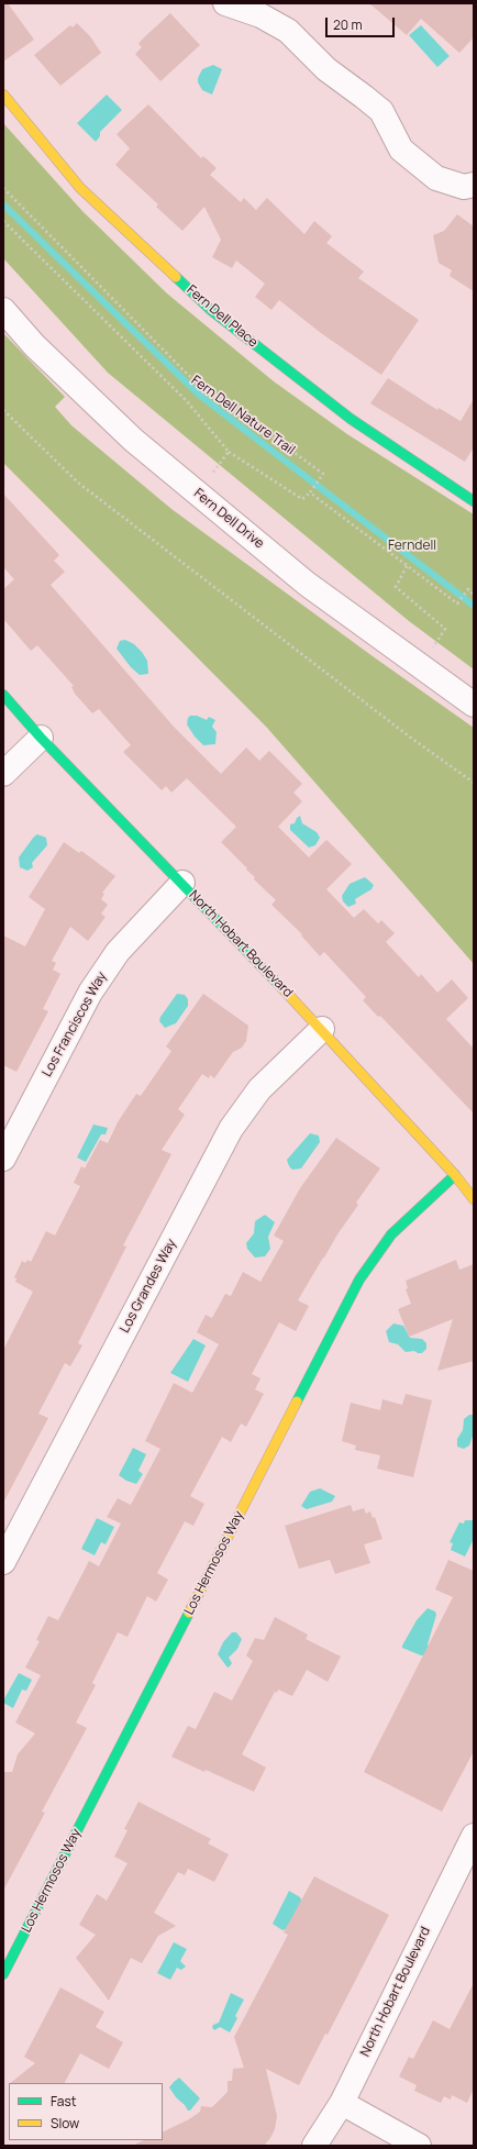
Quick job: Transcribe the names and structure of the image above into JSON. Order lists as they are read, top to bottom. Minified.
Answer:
{"streets":{"street":["Fern Dell Place","Fern Dell Drive","North Hobart Boulevard","Los Franciscos Way","Los Grandes Way","Los Hermosos Way"],"path":["Fern Dell Nature Trail"]},"crossings":[["North Hobart Boulevard","Los Franciscos Way"],["North Hobart Boulevard","Los Grandes Way"],["North Hobart Boulevard","Los Hermosos Way"]],"parks":["Ferndell"],"legend":["Fast","Slow"],"scale_bar":"20 m"}
